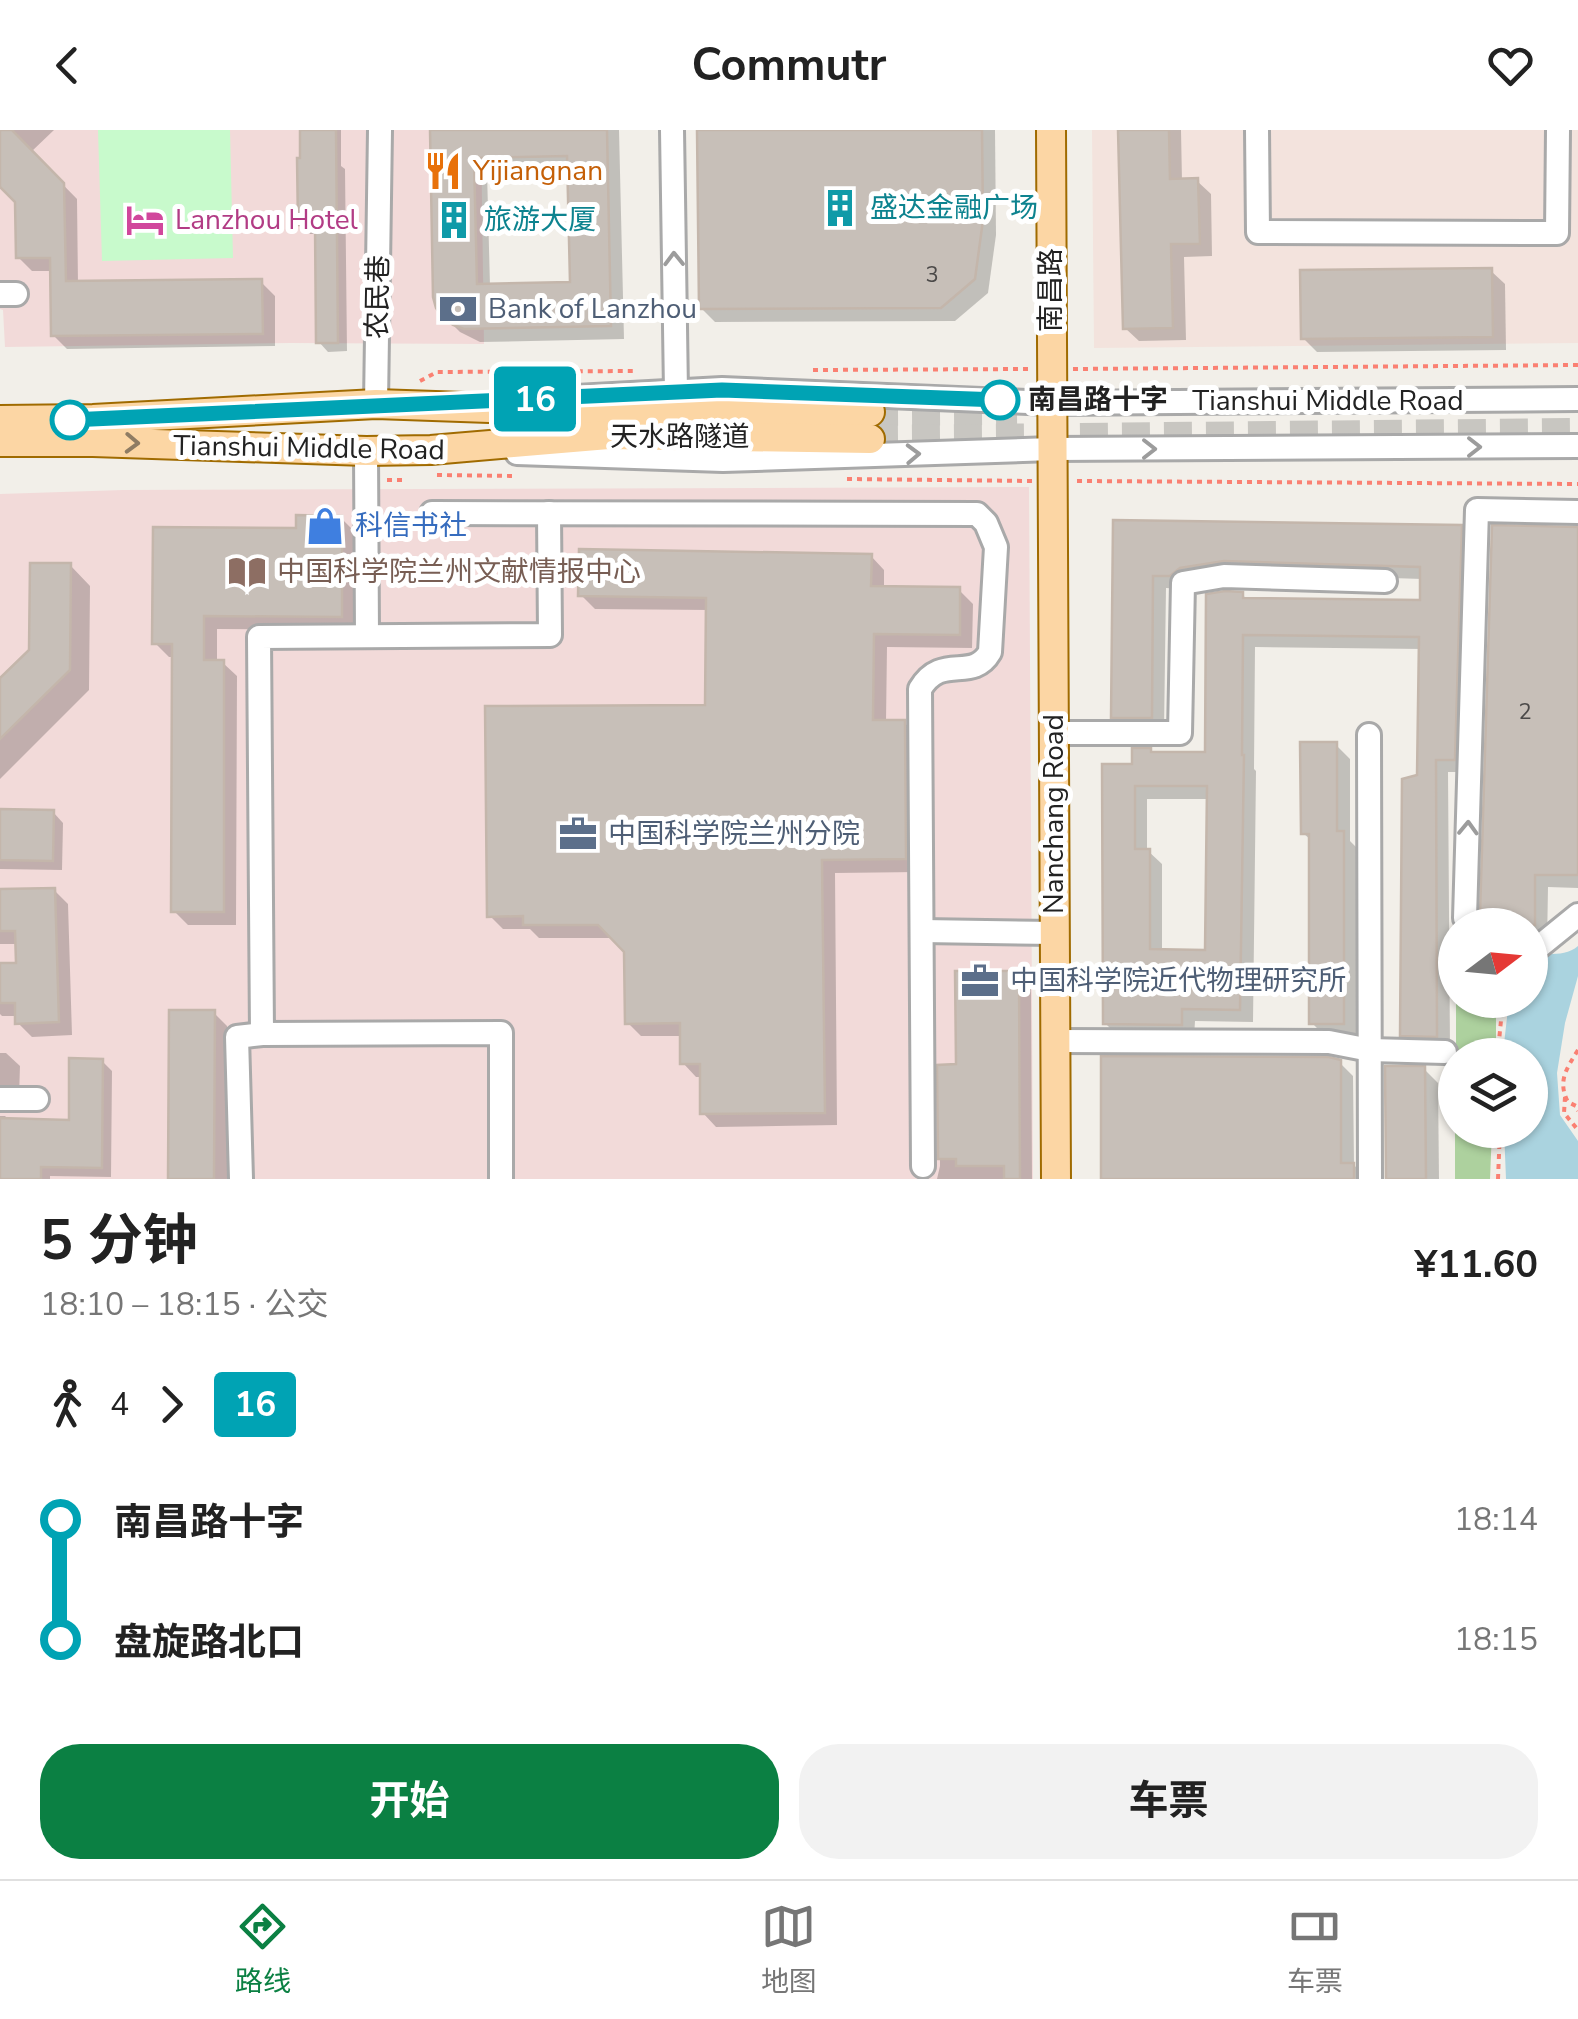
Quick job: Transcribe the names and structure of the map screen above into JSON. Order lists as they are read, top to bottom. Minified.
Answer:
{"streets":{"main road":["南昌路","Tianshui Middle Road","天水路隧道","Nanchang Road"],"street":["农民巷"]},"crossings":[["南昌路","Tianshui Middle Road"],["南昌路","Nanchang Road"],["农民巷","Tianshui Middle Road"],["Tianshui Middle Road","天水路隧道"],["Tianshui Middle Road","Nanchang Road"]],"one_way":["Tianshui Middle Road"],"places":{"restaurant":["Yijiangnan"],"building":["盛达金融广场","旅游大厦"],"hotel":["Lanzhou Hotel"],"bank":["Bank of Lanzhou"],"other":["南昌路十字"],"shop":["科信书社"],"library":["中国科学院兰州文献情报中心"],"office":["中国科学院兰州分院","中国科学院近代物理研究所"]},"lines":["bus line 16"],"house_numbers":["3","2"],"north":"right","page":{"header":"Commutr","on_map":"16","heading":["5 分钟","18:10 – 18:15 · 公交","¥11.60"],"legs":["4","16"],"list":[{"name":"南昌路十字","value":"18:14"},{"name":"盘旋路北口","value":"18:15"}],"buttons":["开始","车票"],"tabs":["路线","地图","车票"]}}
